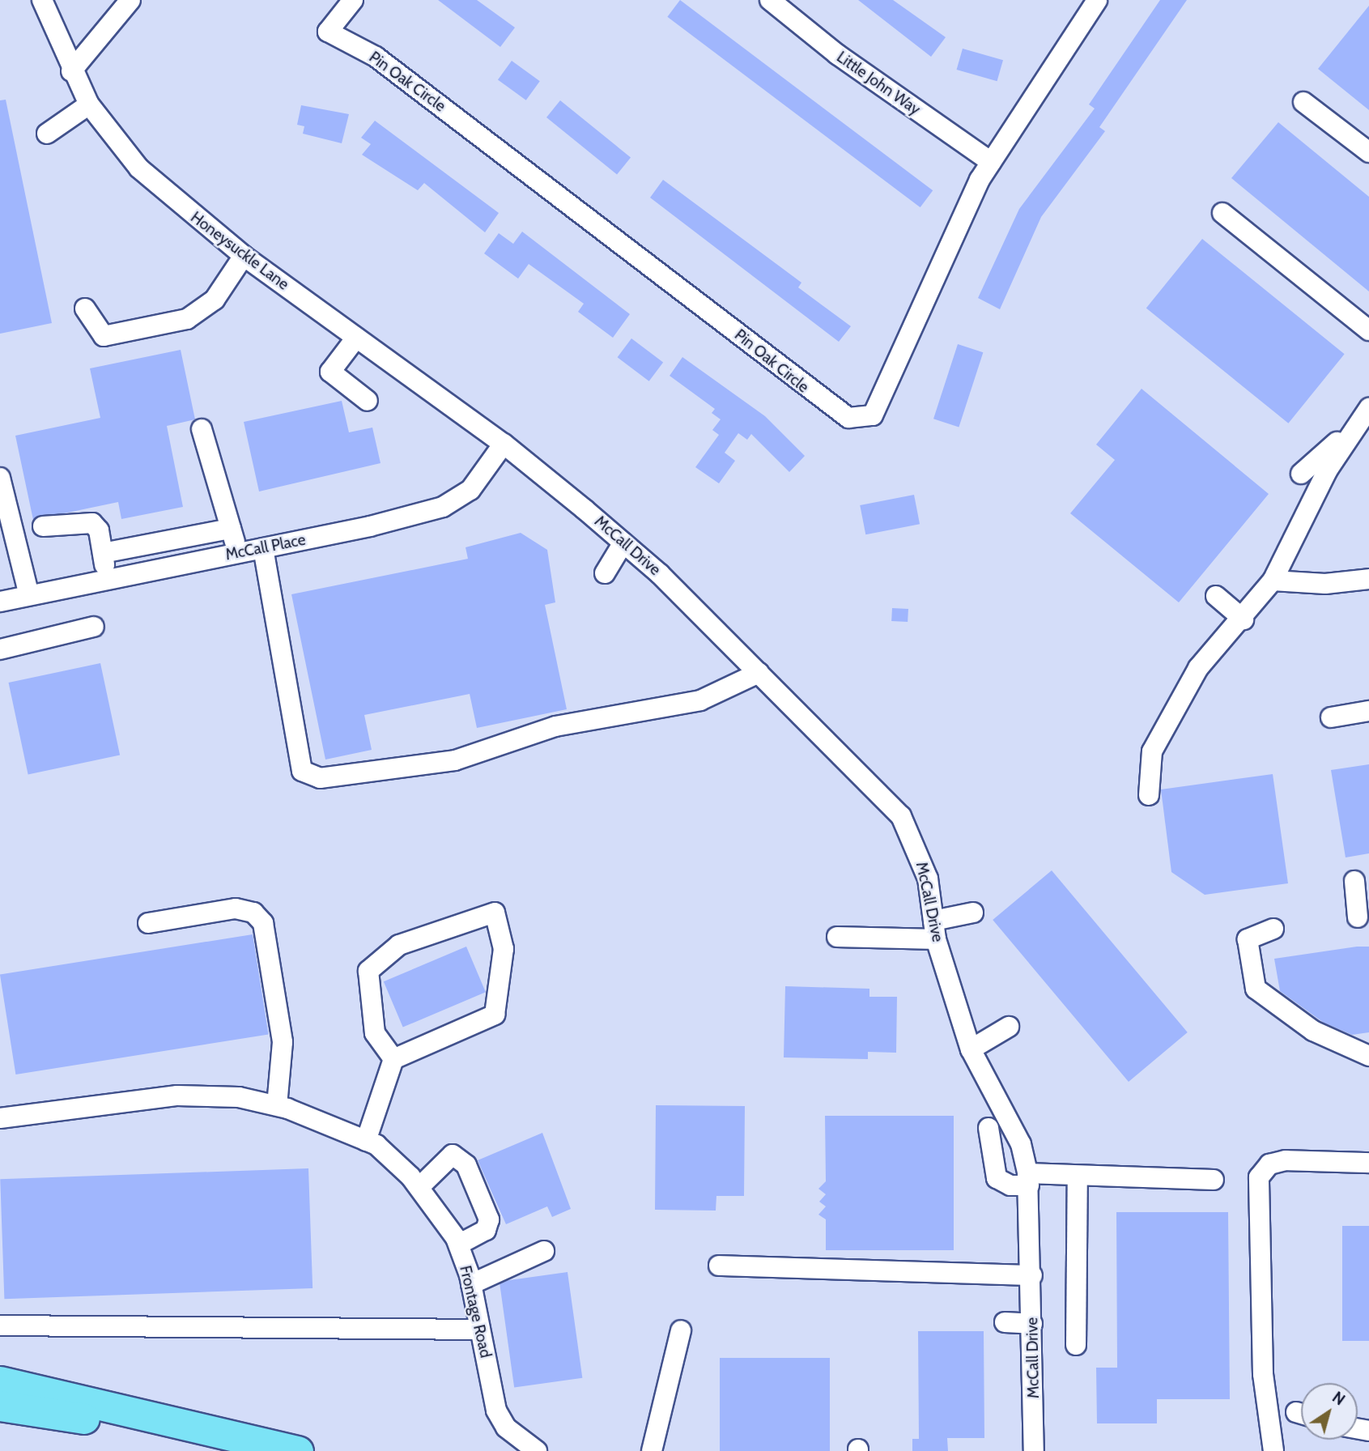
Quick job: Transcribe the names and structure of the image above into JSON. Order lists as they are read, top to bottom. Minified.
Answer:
{"streets":{"street":["Pin Oak Circle","Little John Way","Honeysuckle Lane","McCall Drive","McCall Place","Frontage Road"]},"crossings":[["Pin Oak Circle","Little John Way"],["Honeysuckle Lane","McCall Drive"],["Honeysuckle Lane","McCall Place"],["McCall Drive","McCall Place"]],"north":"top right"}
